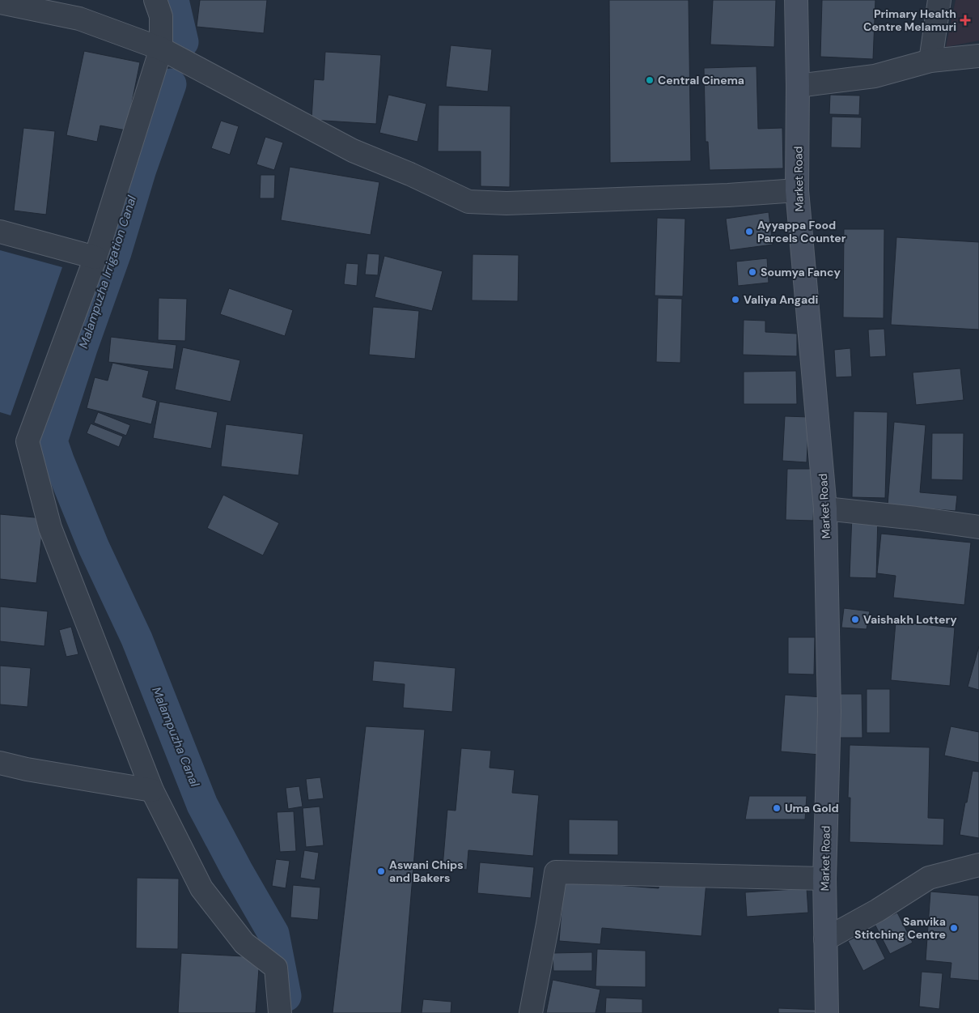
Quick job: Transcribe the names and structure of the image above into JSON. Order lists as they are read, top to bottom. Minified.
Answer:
{"streets":{"main road":["Market Road"]},"water":["Malampuzha Irrigation Canal","Malampuzha Canal"],"places":{"health":["Primary Health Centre Melamuri"],"other":["Central Cinema","Ayyappa Food Parcels Counter","Soumya Fancy","Valiya Angadi","Vaishakh Lottery","Uma Gold","Aswani Chips and Bakers","Sanvika Stitching Centre"]}}
